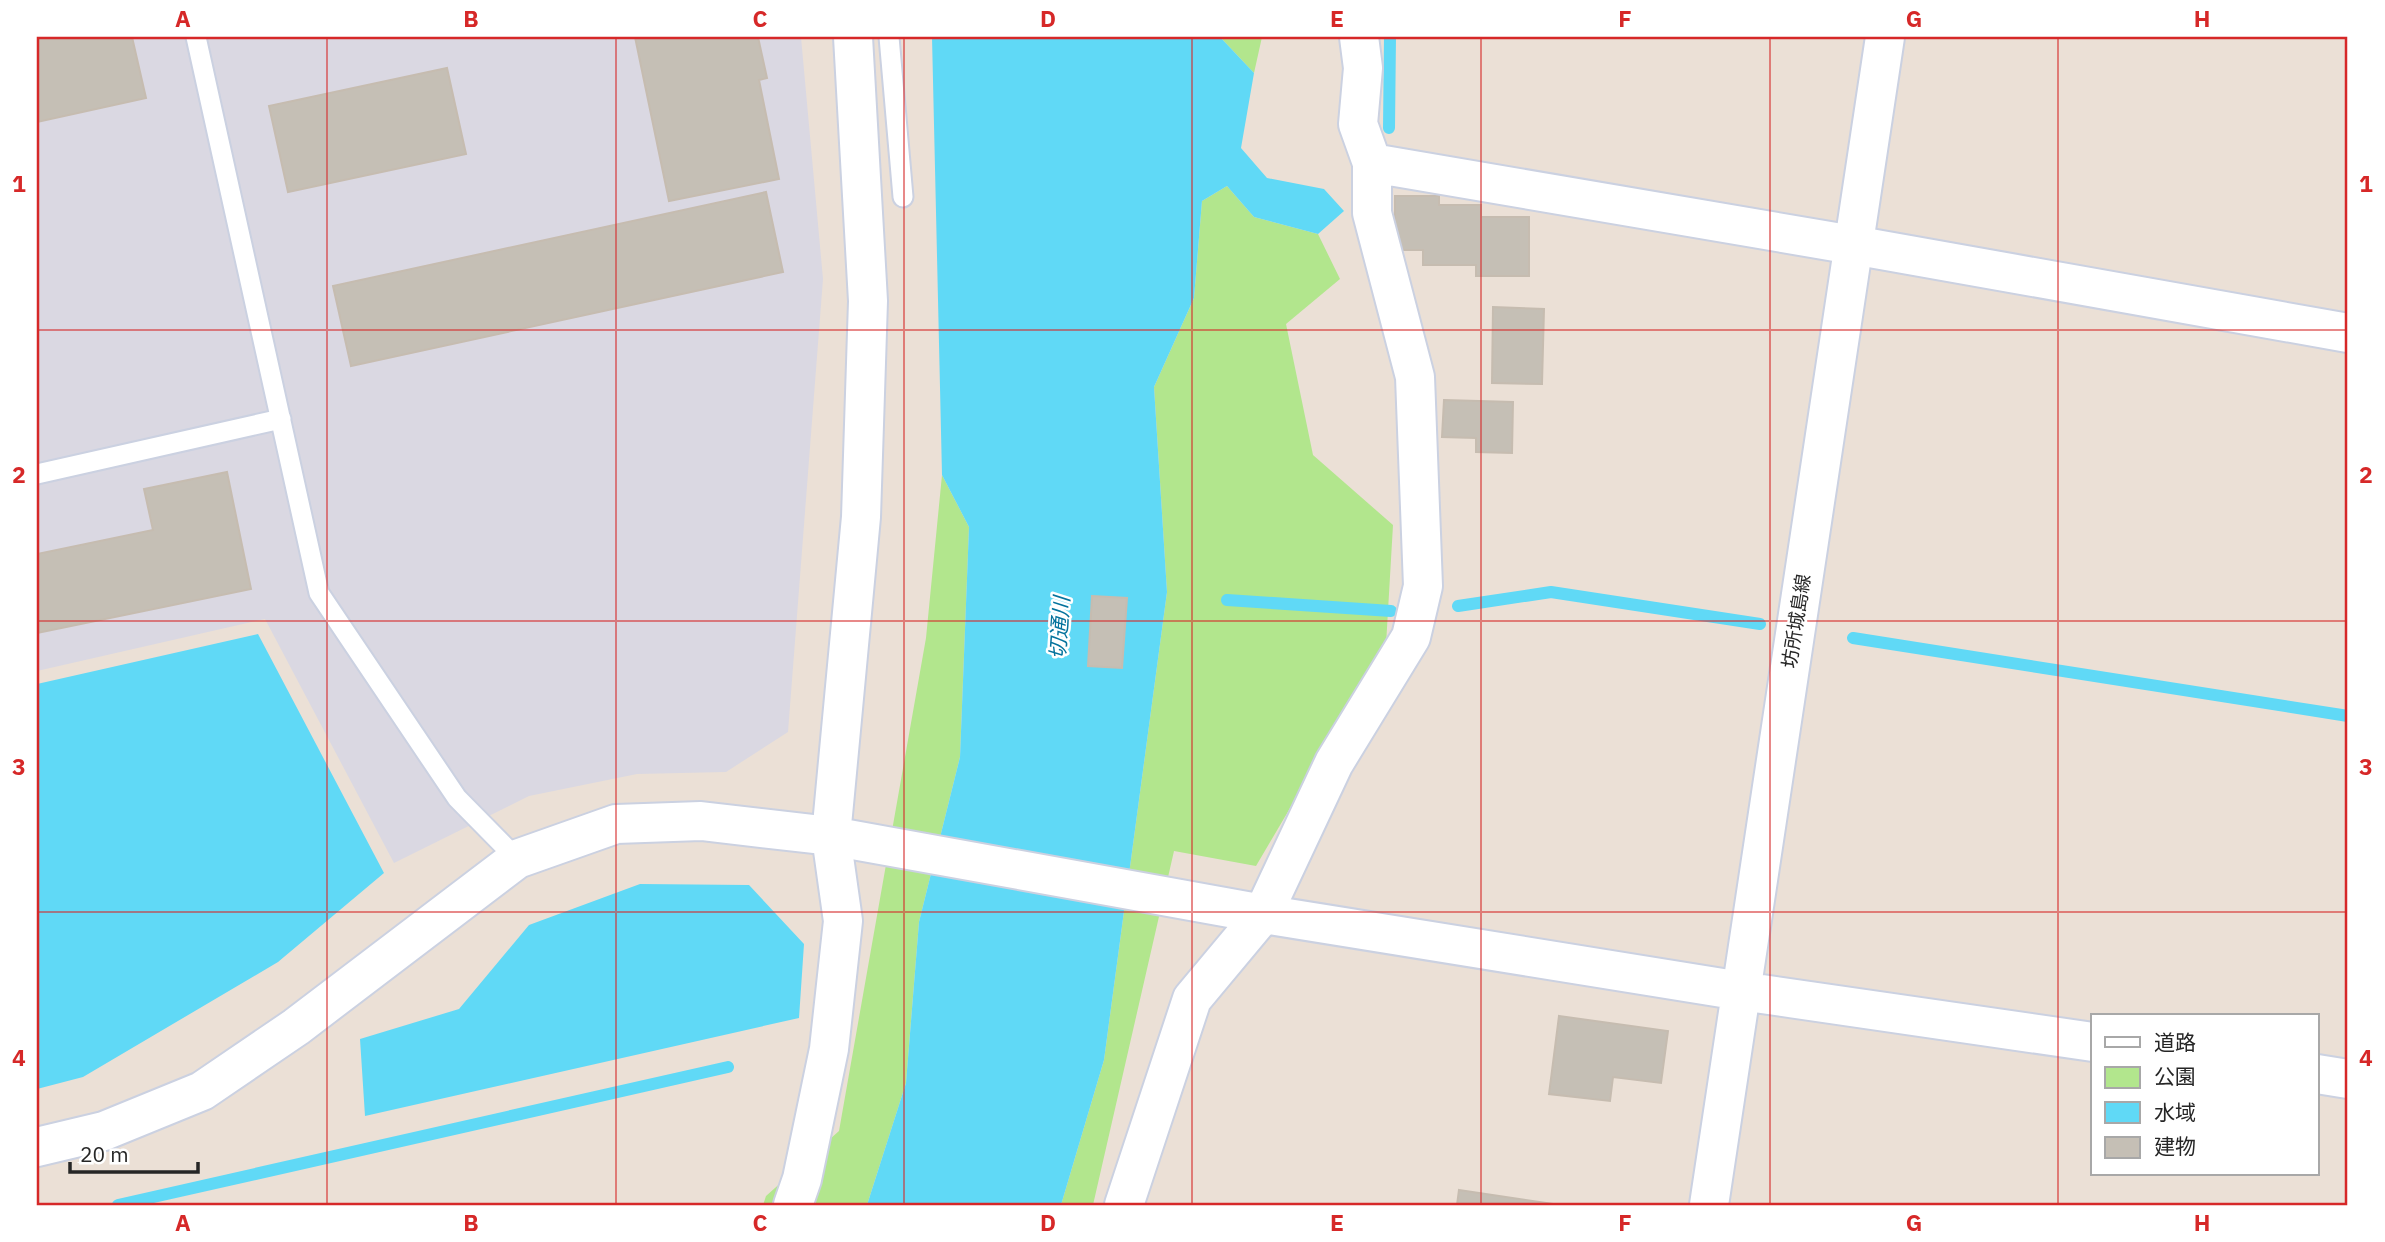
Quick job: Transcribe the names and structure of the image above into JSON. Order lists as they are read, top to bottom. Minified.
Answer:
{"streets":{"street":["坊所城島線"]},"water":["切通川"],"legend":["道路","公園","水域","建物"],"scale_bar":"20 m","grid":{"columns":["A","B","C","D","E","F","G","H"],"rows":["1","2","3","4"]}}
